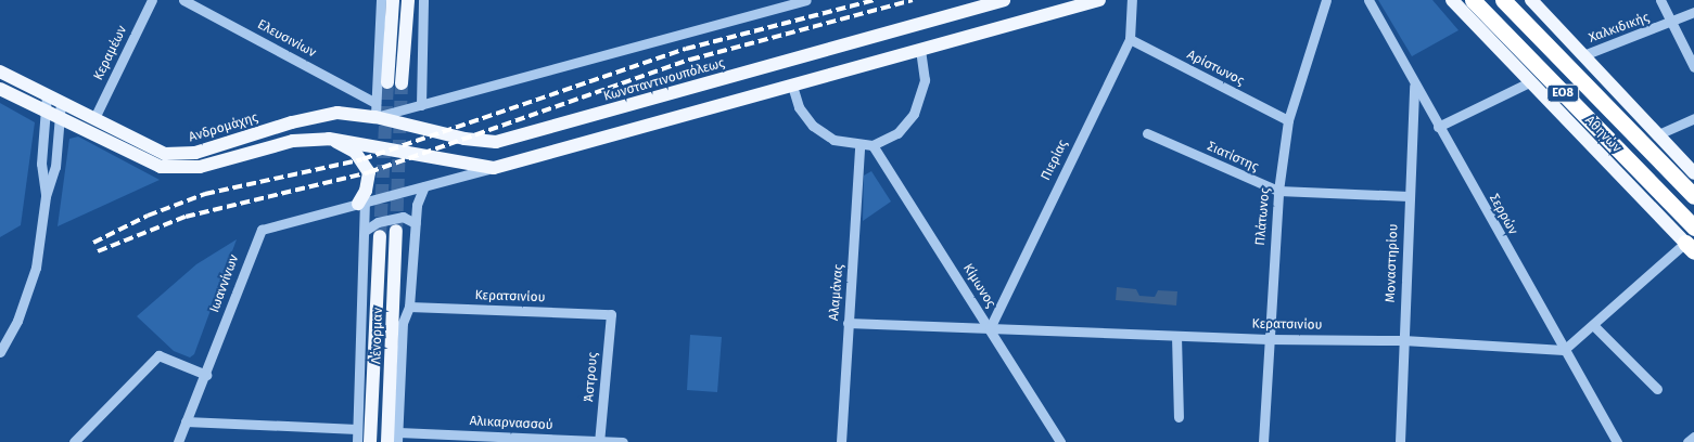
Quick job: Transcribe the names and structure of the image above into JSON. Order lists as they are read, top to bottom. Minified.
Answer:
{"streets":{"highway":["ΕΟ8","Αθηνών"],"main road":["Κωνσταντινουπόλεως","Ανδρομάχης","Λένορμαν"],"street":["Χαλκιδικής","Ελευσινίων","Κεραμέων","Αρίστωνος","Σιατίστης","Πιερίας","Σερρών","Πλάτωνος","Μοναστηρίου","Ιωαννίνων","Κίμωνος","Αλαμάνας","Κερατσινίου","Άστρους","Αλικαρνασσού"]},"crossings":[["Ελευσινίων","Κωνσταντινουπόλεως"],["Ελευσινίων","Ανδρομάχης"],["Κεραμέων","Ανδρομάχης"],["Αρίστωνος","Πιερίας"],["Αρίστωνος","Πλάτωνος"],["Κωνσταντινουπόλεως","Ανδρομάχης"],["Σιατίστης","Πλάτωνος"],["Σιατίστης","Μοναστηρίου"],["Πιερίας","Κίμωνος"],["Πιερίας","Κερατσινίου"],["Σερρών","Μοναστηρίου"],["Σερρών","Κερατσινίου"],["Πλάτωνος","Κερατσινίου"],["Μοναστηρίου","Κερατσινίου"],["Κίμωνος","Κερατσινίου"],["Αλαμάνας","Κερατσινίου"],["Κερατσινίου","Άστρους"],["Λένορμαν","Αλικαρνασσού"],["Άστρους","Αλικαρνασσού"]]}
